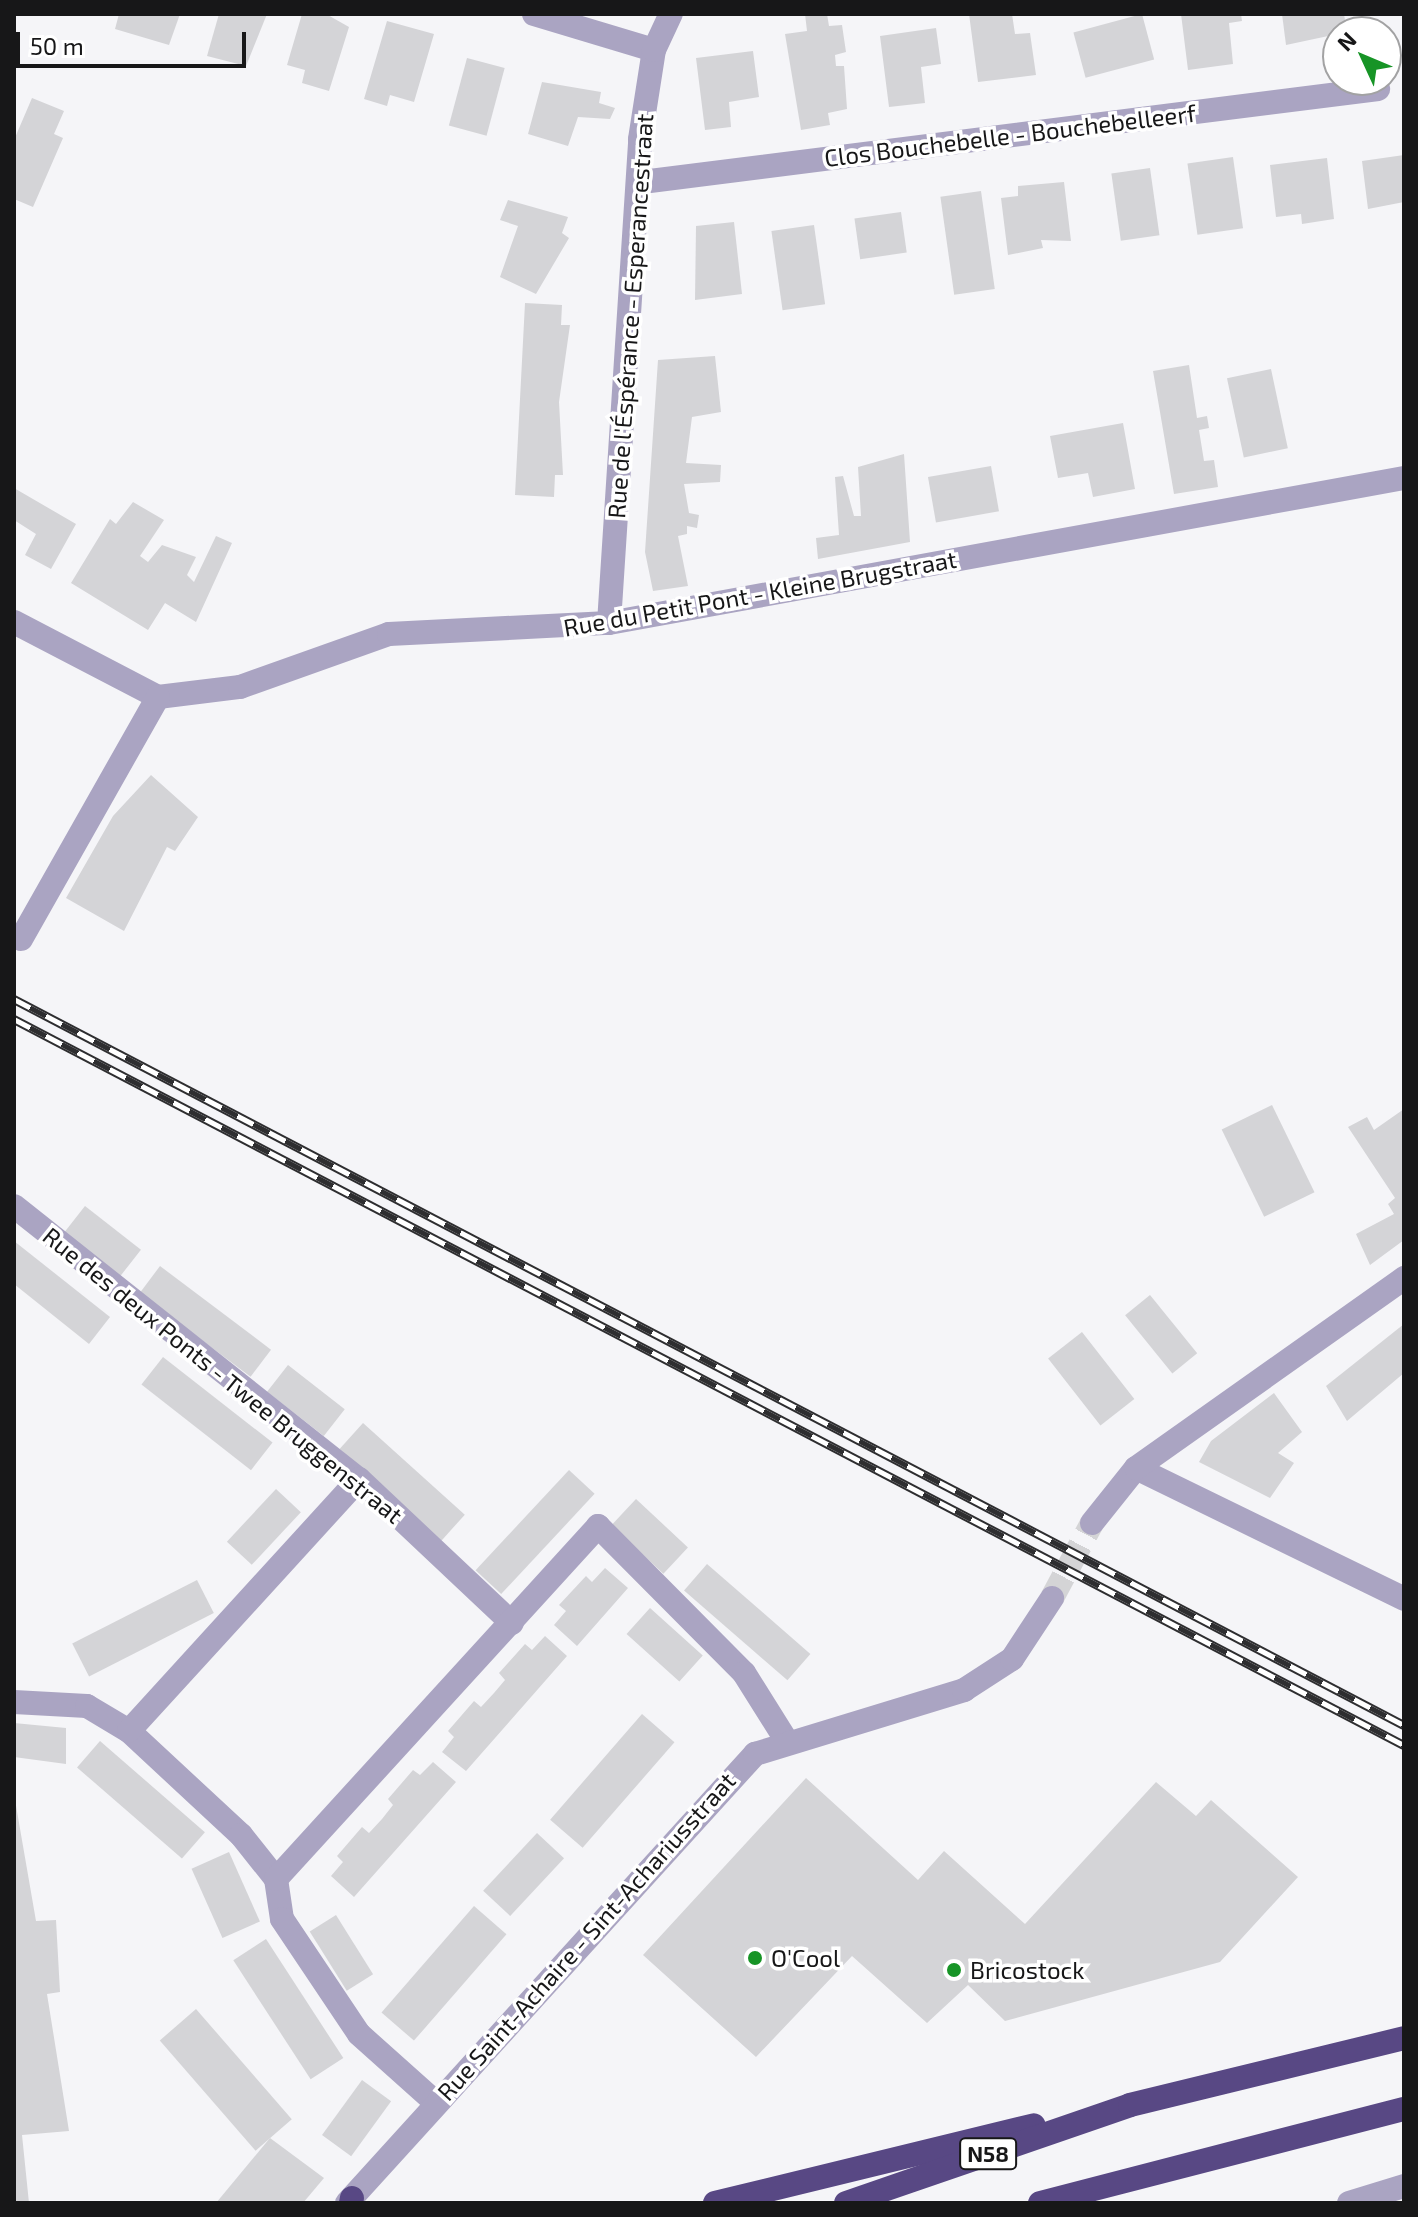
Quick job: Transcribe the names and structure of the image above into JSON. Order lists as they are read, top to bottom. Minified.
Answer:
{"streets":{"highway":["N58"],"street":["Clos Bouchebelle - Bouchebelleerf","Rue de l'Éspérance - Esperancestraat","Rue du Petit Pont - Kleine Brugstraat","Rue des deux Ponts - Twee Bruggenstraat","Rue Saint-Achaire - Sint-Achariusstraat"]},"crossings":[["Clos Bouchebelle - Bouchebelleerf","Rue de l'Éspérance - Esperancestraat"],["Rue de l'Éspérance - Esperancestraat","Rue du Petit Pont - Kleine Brugstraat"]],"places":["O'Cool","Bricostock"],"scale_bar":"50 m","north":"top left"}
